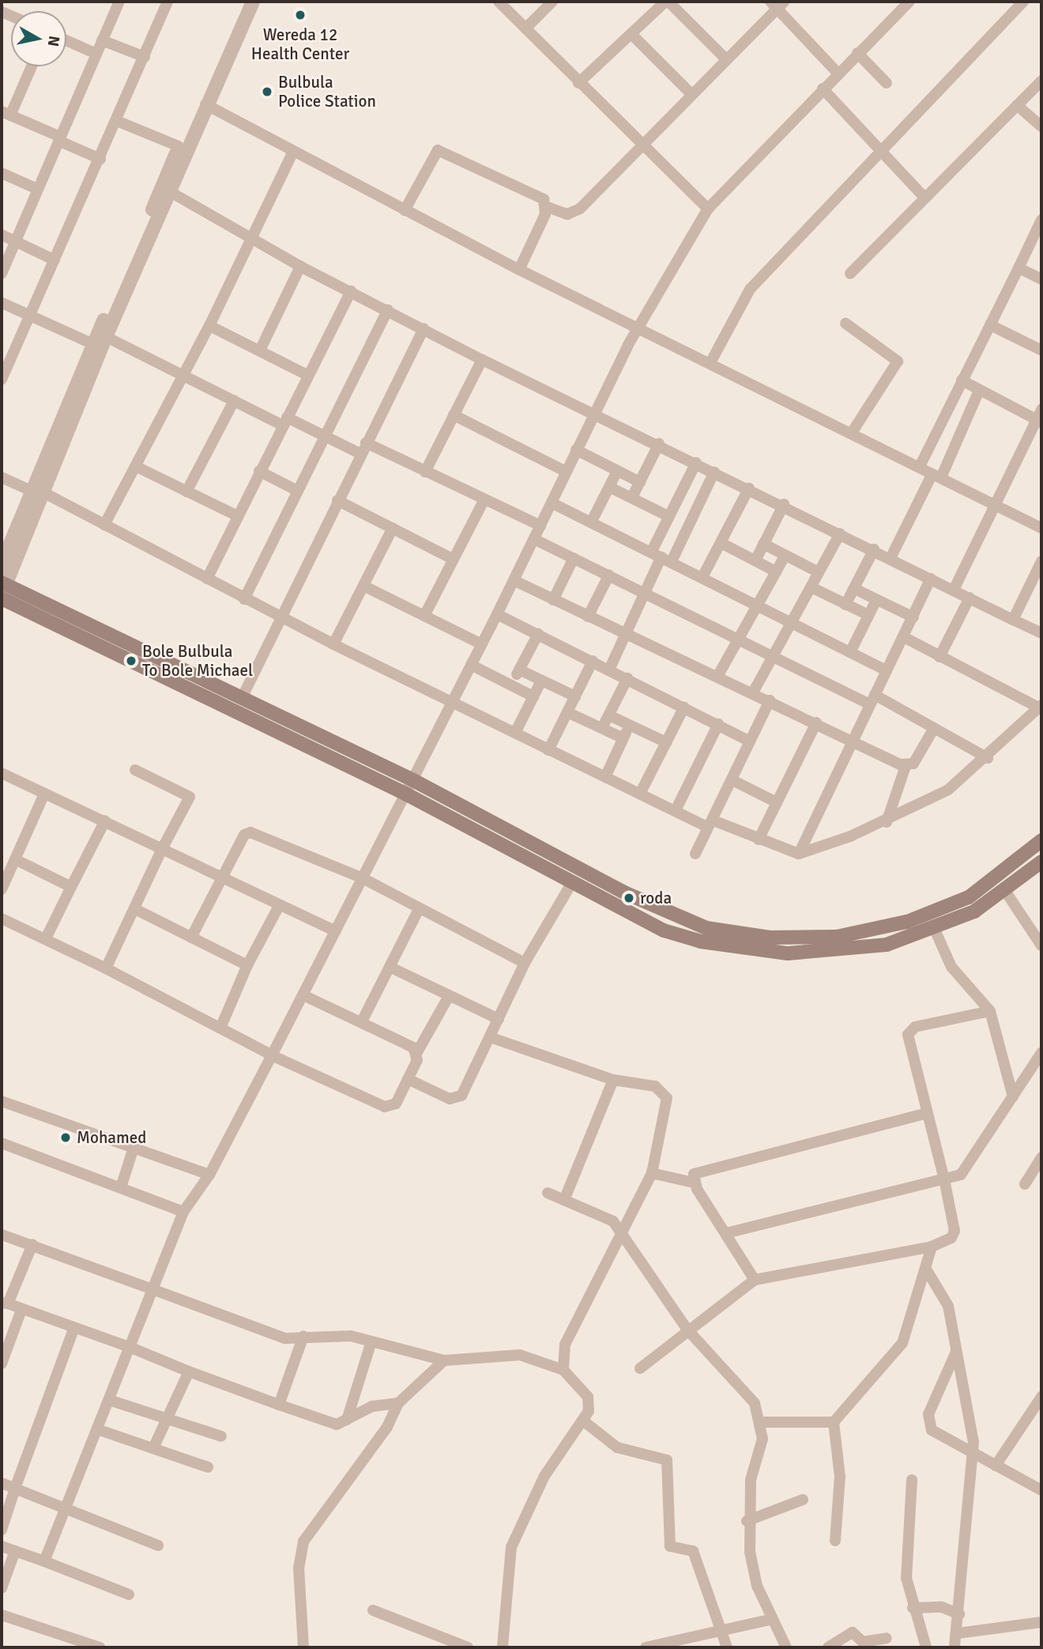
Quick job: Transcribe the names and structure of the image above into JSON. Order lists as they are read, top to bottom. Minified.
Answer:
{"places":["Wereda 12 Health Center","Bulbula Police Station","Bole Bulbula To Bole Michael","roda","Mohamed"],"north":"right"}
